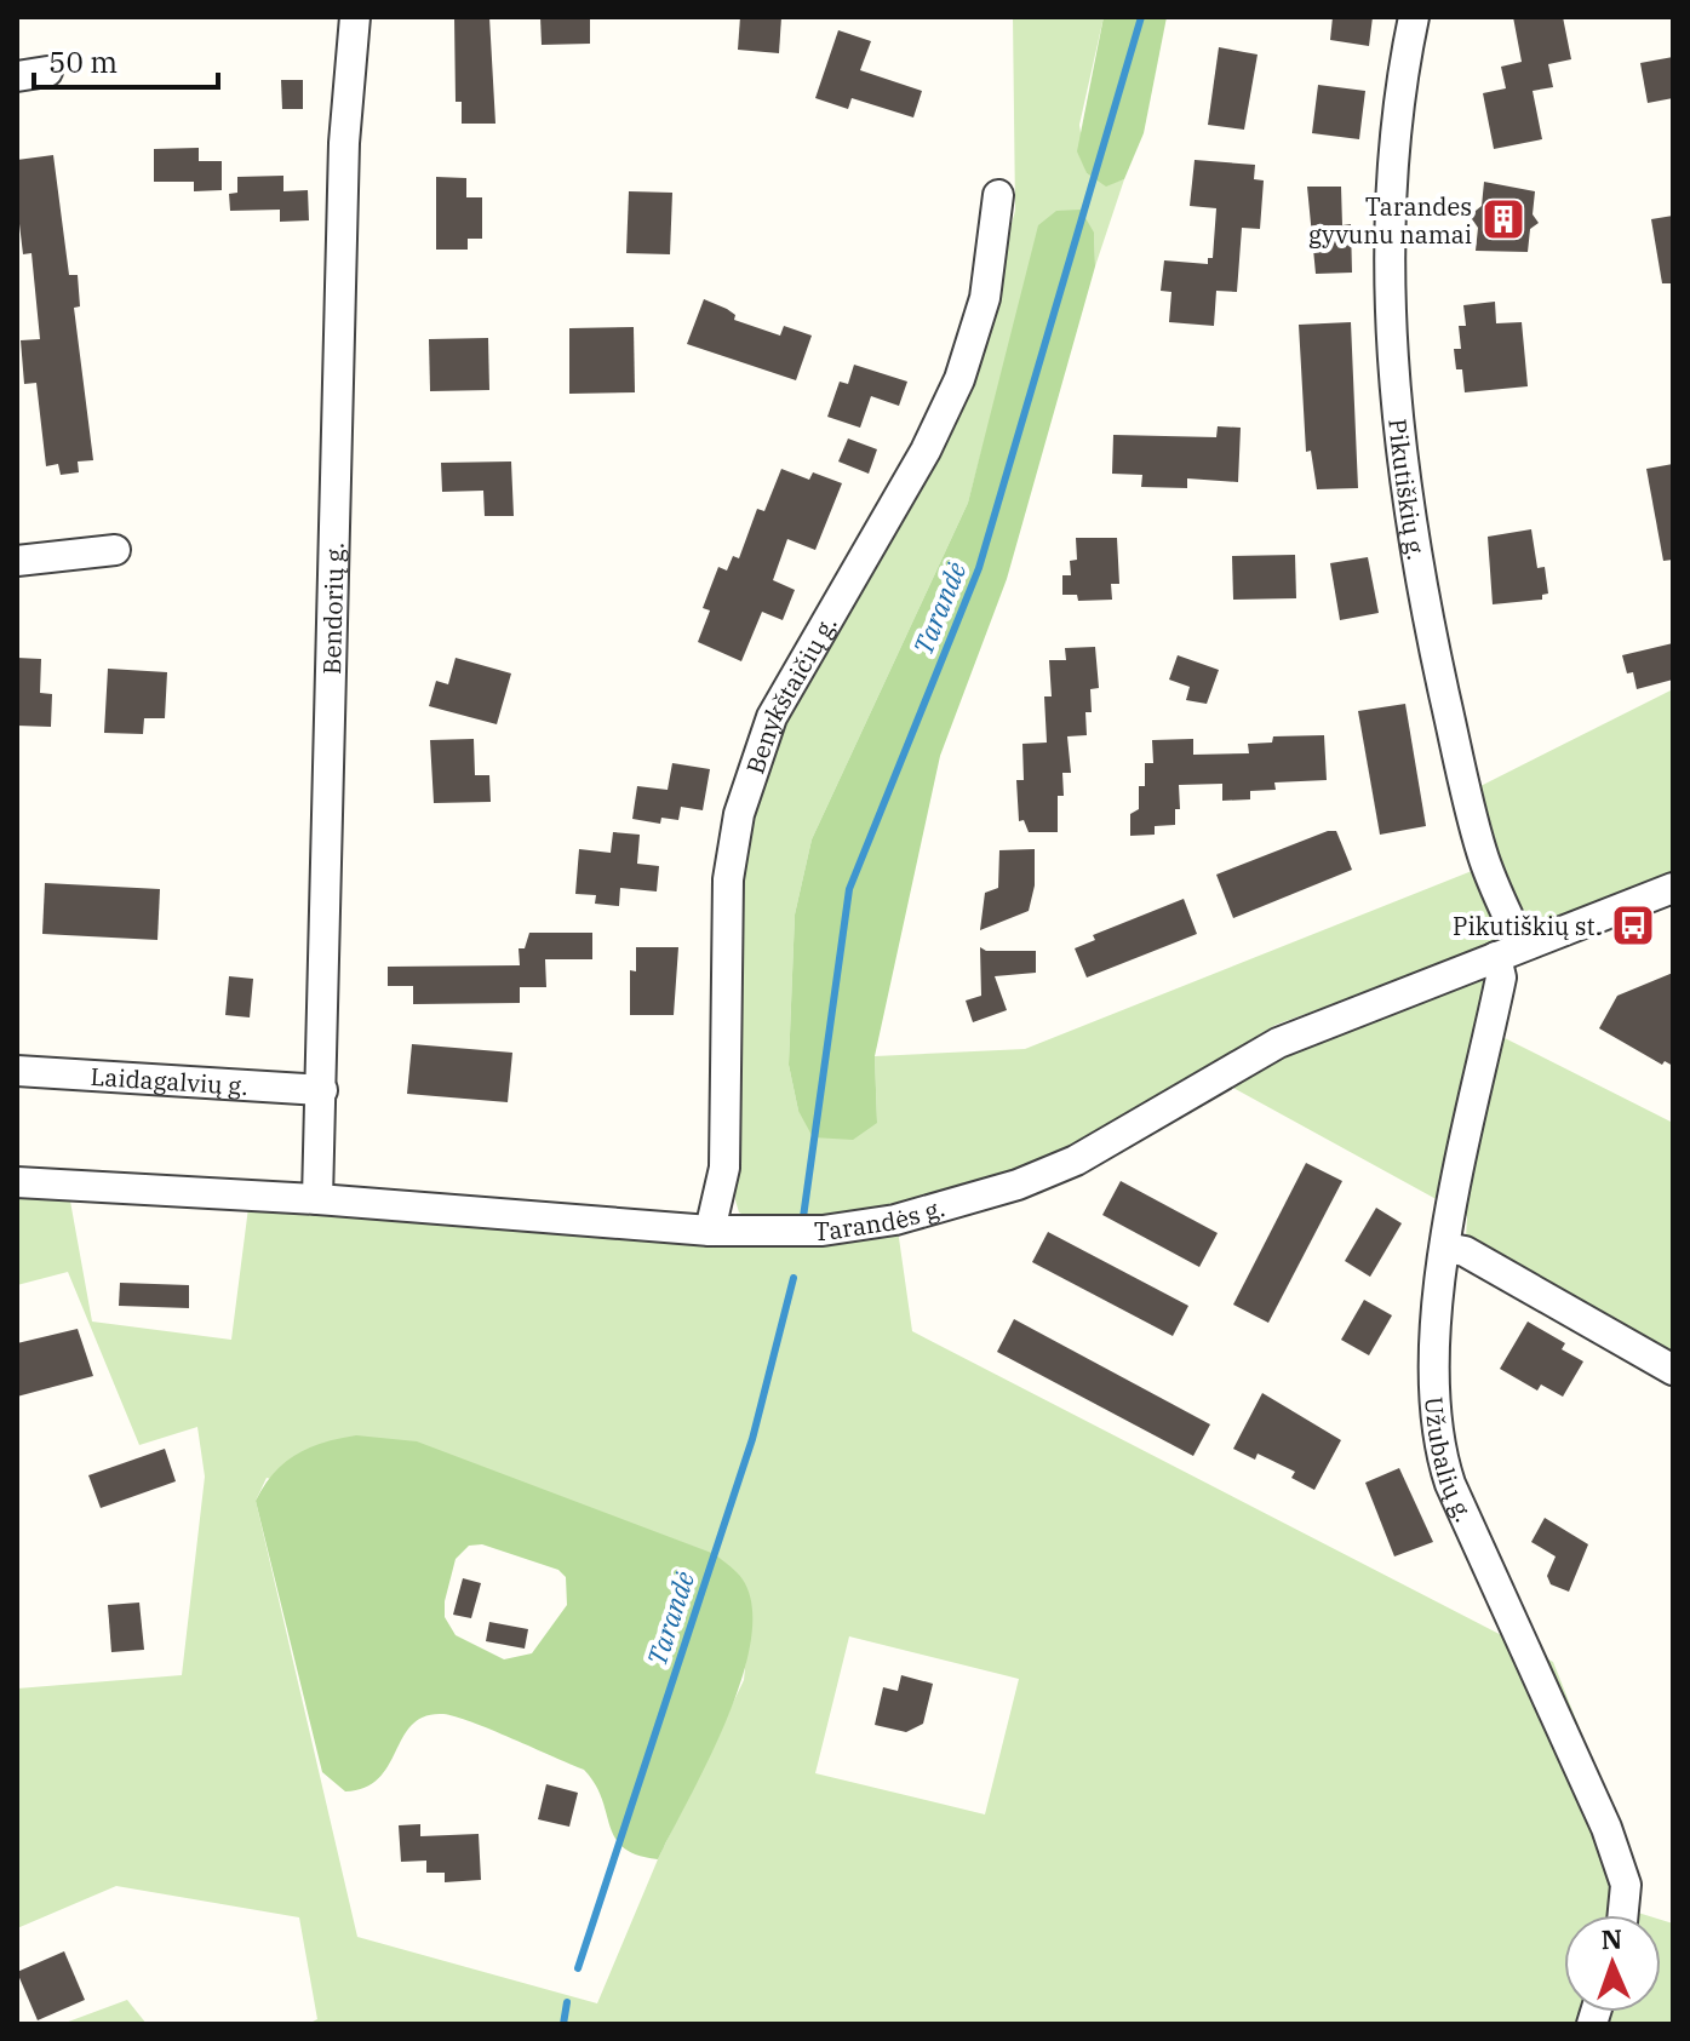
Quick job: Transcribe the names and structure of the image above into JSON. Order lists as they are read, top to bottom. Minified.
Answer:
{"streets":{"street":["Pikutiškių g.","Bendorių g.","Benykštaičių g.","Laidagalvių g.","Tarandės g.","Užubalių g."]},"crossings":[["Pikutiškių g.","Tarandės g."],["Pikutiškių g.","Užubalių g."],["Bendorių g.","Laidagalvių g."],["Bendorių g.","Tarandės g."],["Benykštaičių g.","Tarandės g."],["Tarandės g.","Užubalių g."]],"water":["Tarandė"],"places":{"building":["Tarandes gyvunu namai"],"bus stop":["Pikutiškių st."]},"scale_bar":"50 m","north":"top"}
